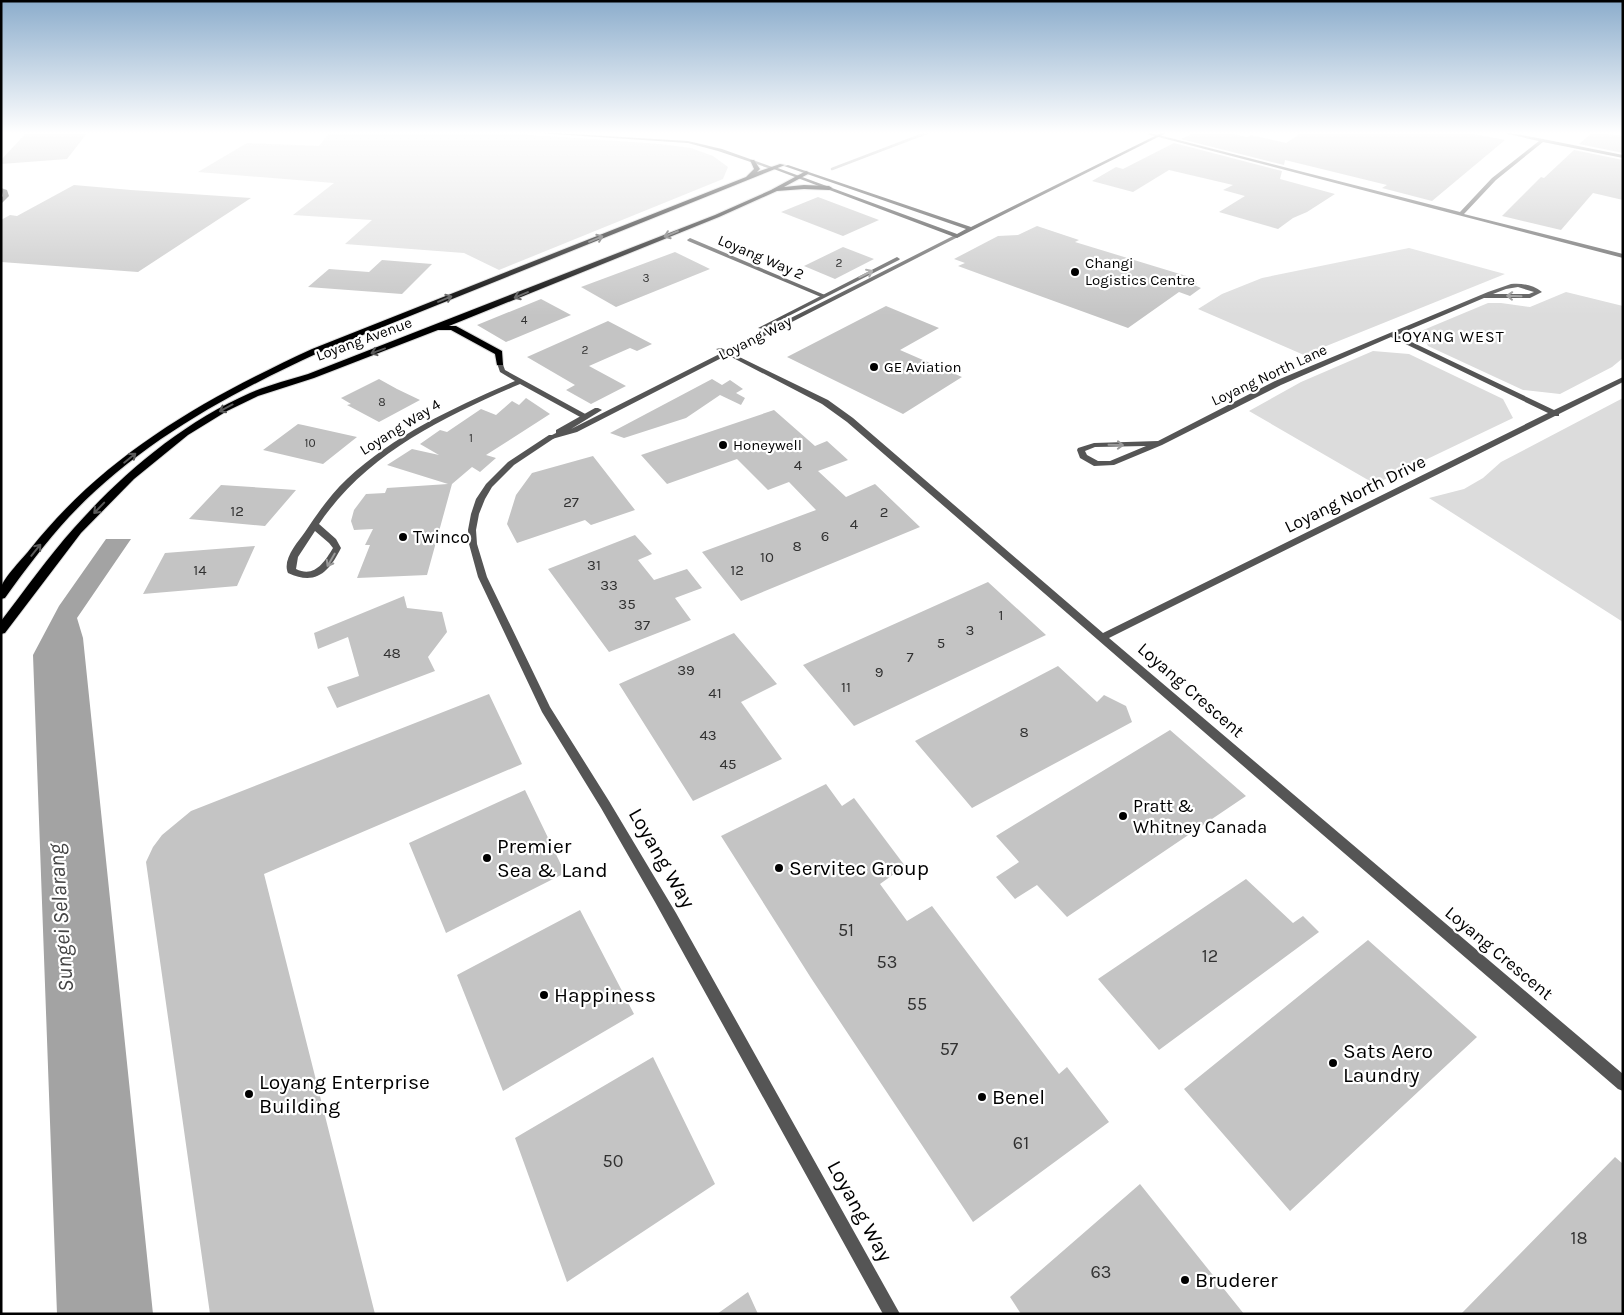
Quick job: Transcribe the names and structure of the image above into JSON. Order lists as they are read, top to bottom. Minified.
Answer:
{"streets":{"main road":["Loyang Way","Loyang Avenue"],"street":["Loyang Way 2","Loyang North Lane","Loyang Way 4","Loyang North Drive","Loyang Crescent"]},"crossings":[["Loyang Way 2","Loyang Way"],["Loyang Way","Loyang Crescent"],["Loyang North Drive","Loyang Crescent"]],"districts":["LOYANG WEST"],"water":["Sungei Selarang"],"places":["Changi Logistics Centre","GE Aviation","Honeywell","Twinco","Pratt & Whitney Canada","Premier Sea & Land","Servitec Group","Happiness","Sats Aero Laundry","Loyang Enterprise Building","Benel","Bruderer"],"house_numbers":["2","3","4","2","8","1","10","4","27","12","2","4","6","8","10","31","14","12","33","35","1","37","3","5","48","7","39","9","11","41","8","43","45","51","12","53","55","57","61","50","18","63"]}
